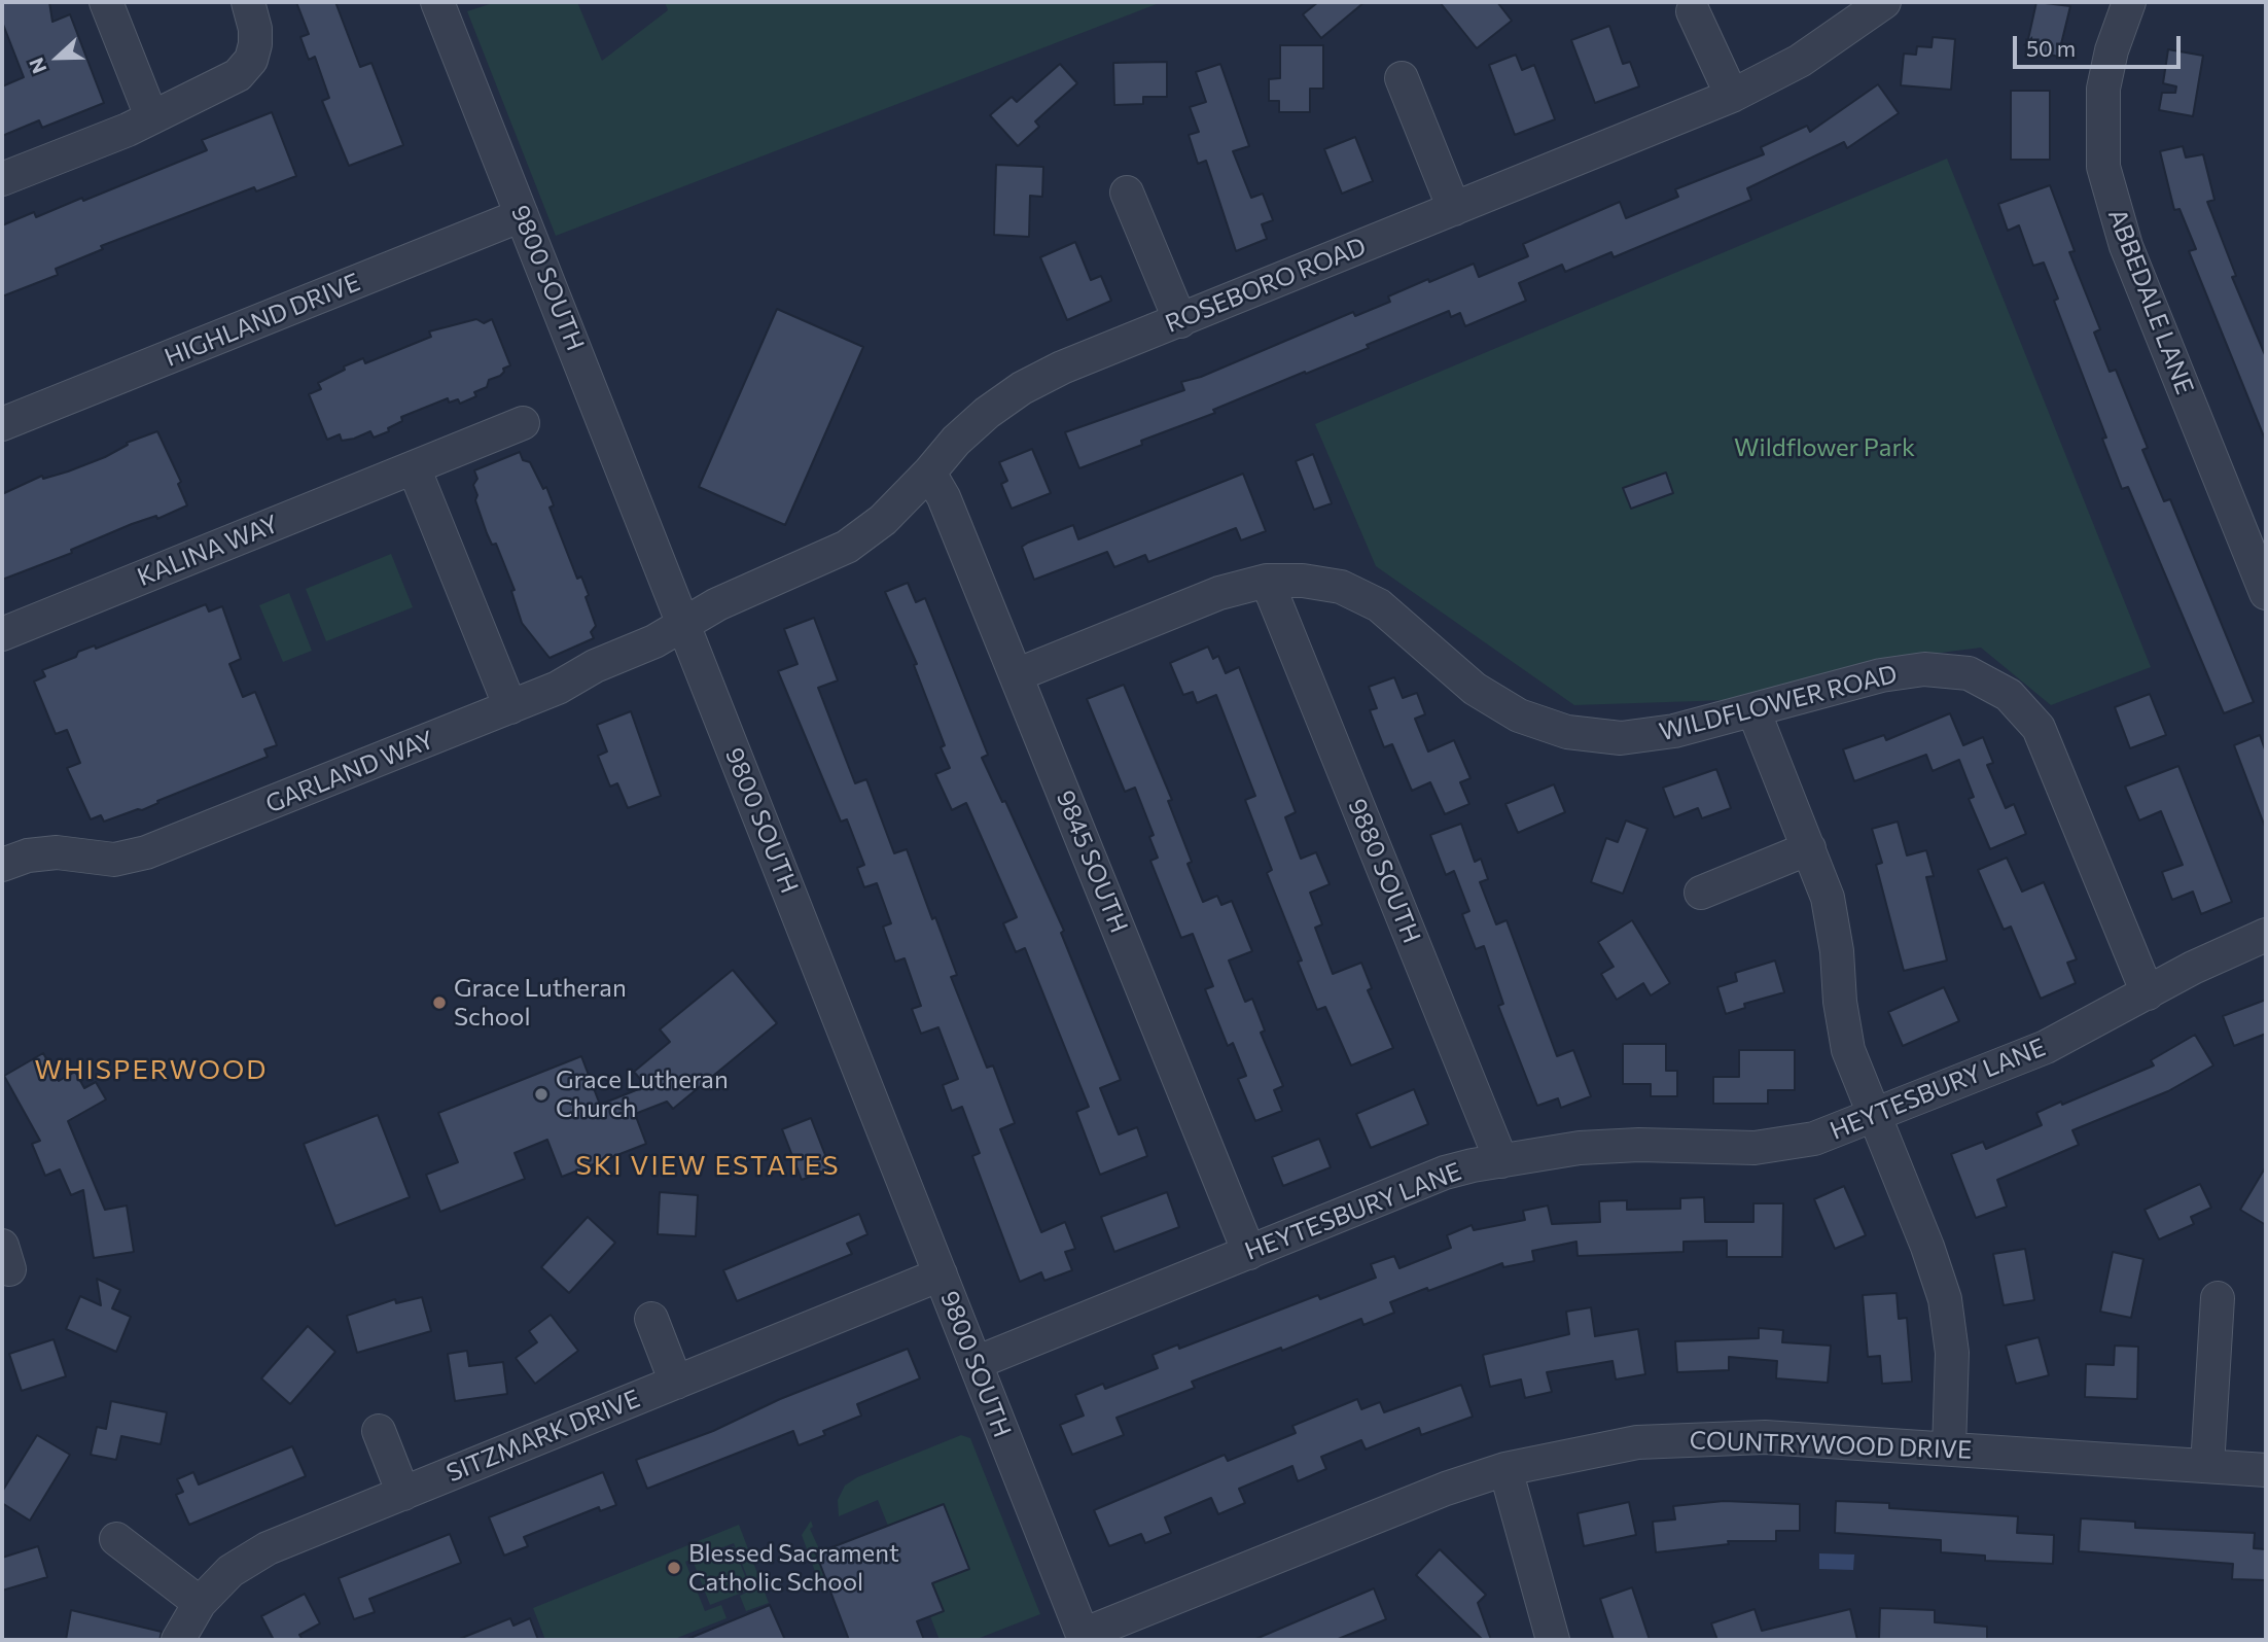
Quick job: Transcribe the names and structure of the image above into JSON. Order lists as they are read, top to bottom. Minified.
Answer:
{"streets":{"street":["9800 SOUTH","ROSEBORO ROAD","ABBEDALE LANE","HIGHLAND DRIVE","KALINA WAY","WILDFLOWER ROAD","GARLAND WAY","9845 SOUTH","9880 SOUTH","HEYTESBURY LANE","SITZMARK DRIVE","COUNTRYWOOD DRIVE"]},"crossings":[["9800 SOUTH","ROSEBORO ROAD"],["9800 SOUTH","HIGHLAND DRIVE"],["9800 SOUTH","GARLAND WAY"],["9800 SOUTH","HEYTESBURY LANE"],["9800 SOUTH","SITZMARK DRIVE"],["9800 SOUTH","COUNTRYWOOD DRIVE"],["ROSEBORO ROAD","GARLAND WAY"],["ROSEBORO ROAD","9845 SOUTH"],["WILDFLOWER ROAD","9845 SOUTH"],["WILDFLOWER ROAD","9880 SOUTH"],["WILDFLOWER ROAD","HEYTESBURY LANE"],["9845 SOUTH","HEYTESBURY LANE"],["9880 SOUTH","HEYTESBURY LANE"]],"districts":["WHISPERWOOD","SKI VIEW ESTATES"],"parks":["Wildflower Park"],"places":["Grace Lutheran School","Grace Lutheran Church","Blessed Sacrament Catholic School"],"scale_bar":"50 m","north":"left"}
